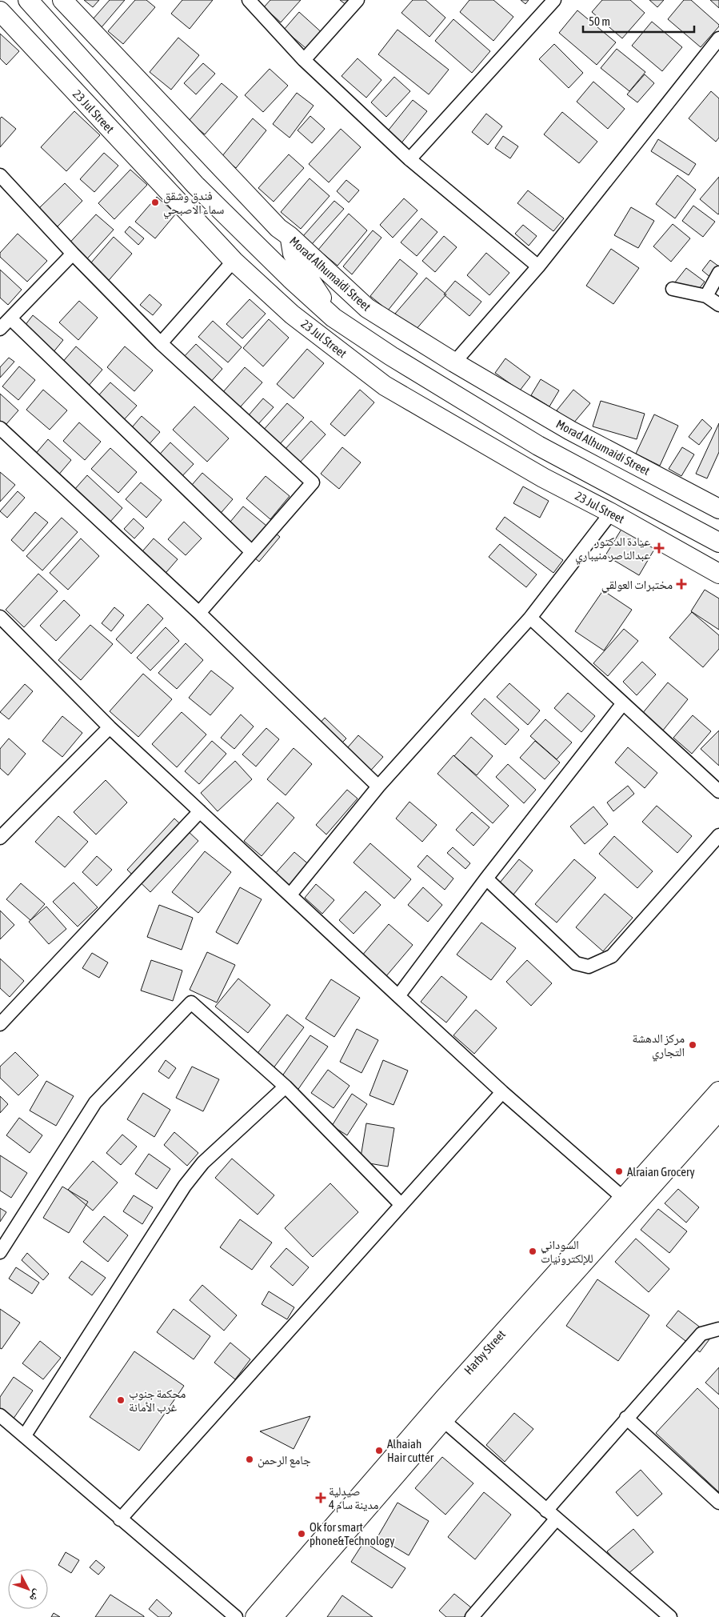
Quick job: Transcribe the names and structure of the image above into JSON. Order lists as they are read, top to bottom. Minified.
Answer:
{"streets":{"street":["23 Jul Street","Morad Alhumaidi Street","Harby Street"]},"places":{"other":["فندق وشقق سماء الاصبحي","مركز الدهشة التجاري","Alraian Grocery","السوداني للإلكترونيات","محكمة جنوب غرب الأمانة","Alhaiah Hair cutter","جامع الرحمن","Ok for smart phone&Technology"],"health":["عيادة الدكتور عبدالناصر منيباري","مختبرات العولقي","صيدلية مدينة سام 4"]},"scale_bar":"50 m","north":"bottom right"}
